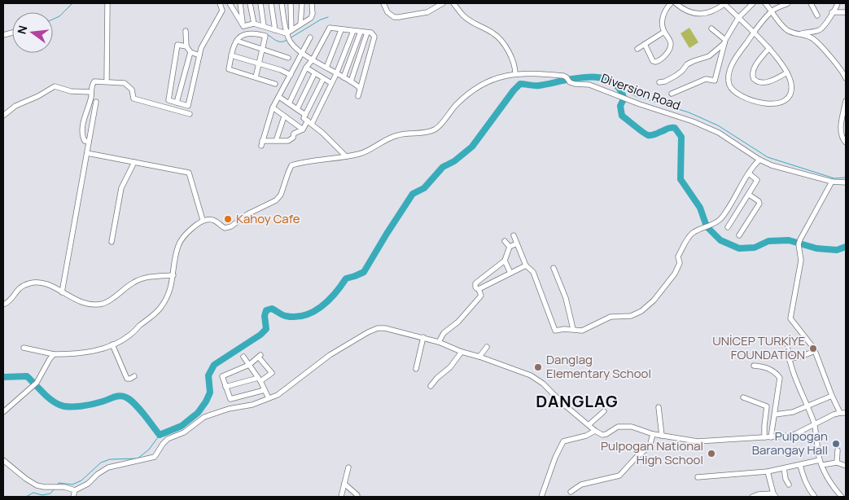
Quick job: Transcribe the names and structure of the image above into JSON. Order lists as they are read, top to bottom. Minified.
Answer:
{"streets":{"street":["Diversion Road"]},"districts":["DANGLAG"],"places":["Kahoy Cafe","UNİCEP TURKİYE FOUNDATİON","Danglag Elementary School","Pulpogan Barangay Hall","Pulpogan National High School"],"north":"left"}
